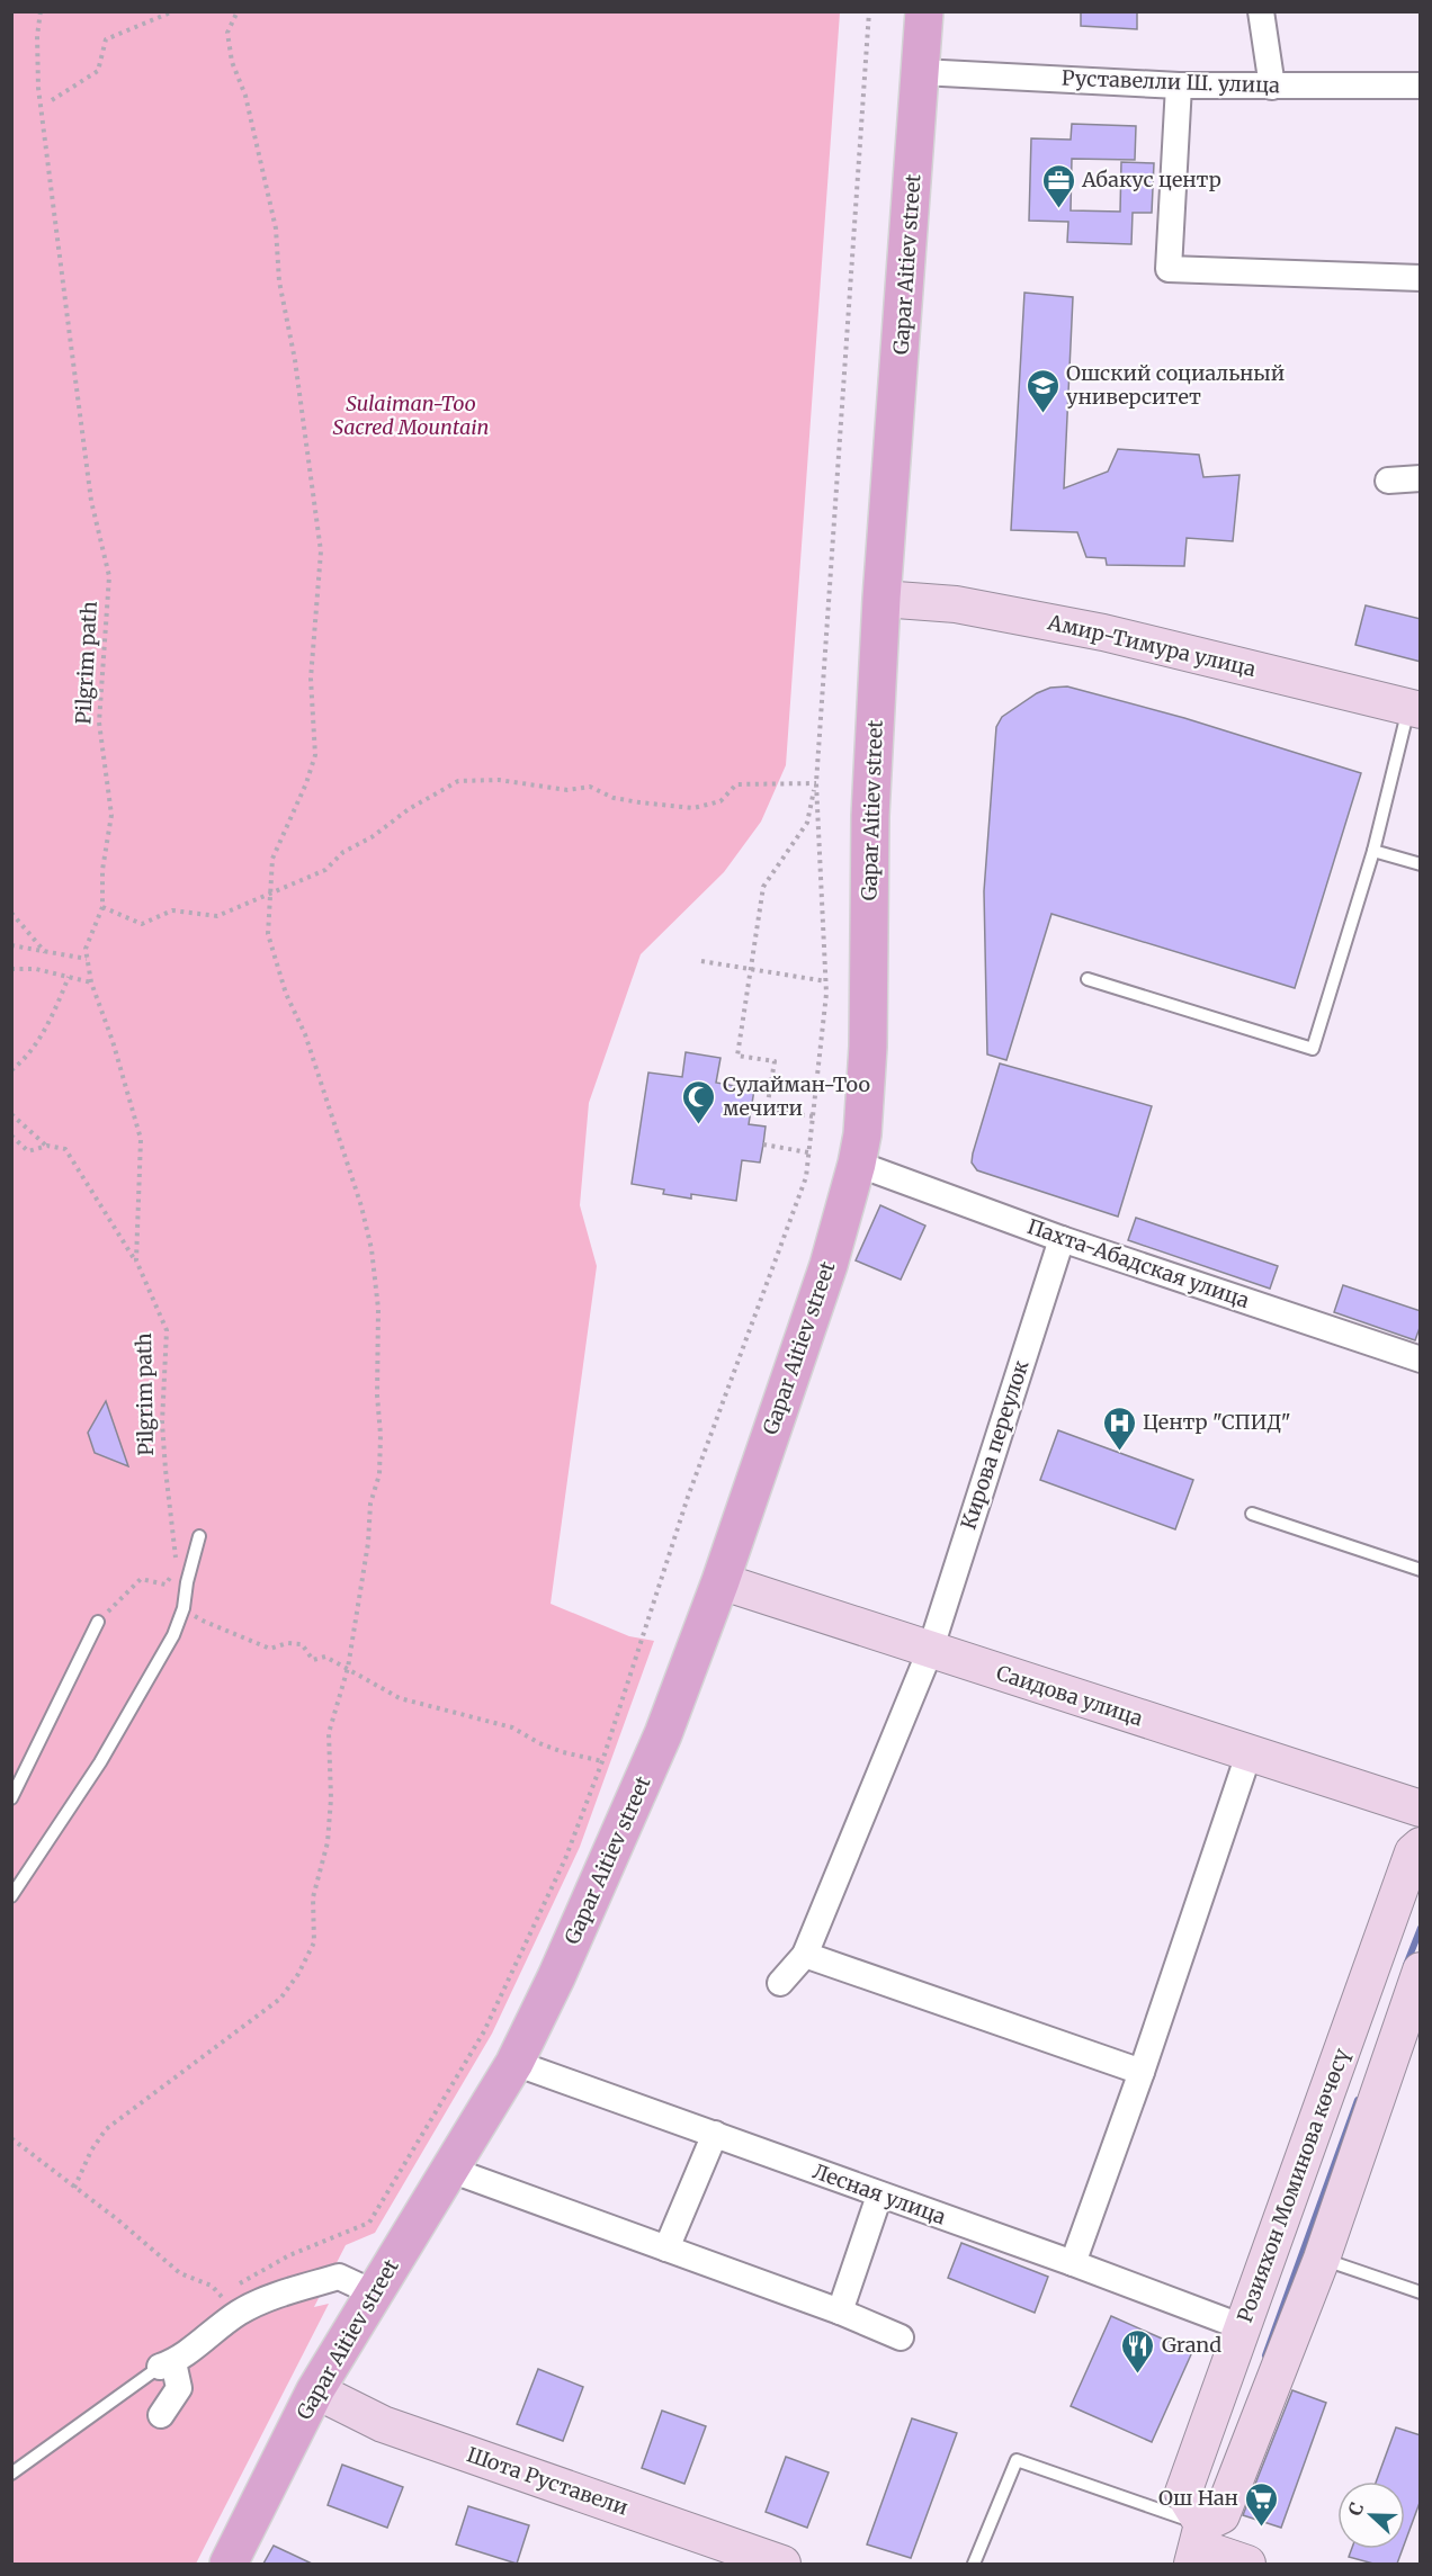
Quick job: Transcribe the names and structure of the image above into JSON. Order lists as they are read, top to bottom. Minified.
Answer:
{"streets":{"main road":["Gapar Aitiev street"],"street":["Руставелли Ш. улица","Амир-Тимура улица","Пахта-Абадская улица","Кирова переулок","Саидова улица","Розияхон Моминова көчөсү","Лесная улица","Шота Руставели"],"path":["Pilgrim path"]},"crossings":[["Руставелли Ш. улица","Gapar Aitiev street"],["Gapar Aitiev street","Амир-Тимура улица"],["Gapar Aitiev street","Пахта-Абадская улица"],["Gapar Aitiev street","Саидова улица"],["Gapar Aitiev street","Лесная улица"],["Gapar Aitiev street","Шота Руставели"],["Пахта-Абадская улица","Кирова переулок"],["Кирова переулок","Саидова улица"],["Розияхон Моминова көчөсү","Лесная улица"]],"parks":["Sulaiman-Too Sacred Mountain"],"places":{"office":["Абакус центр"],"school or university":["Ошский социальный университет"],"mosque":["Сулайман-Тоо мечити"],"hospital":["Центр \"СПИД\""],"restaurant":["Grand"],"supermarket":["Ош Нан"]},"north":"left"}
